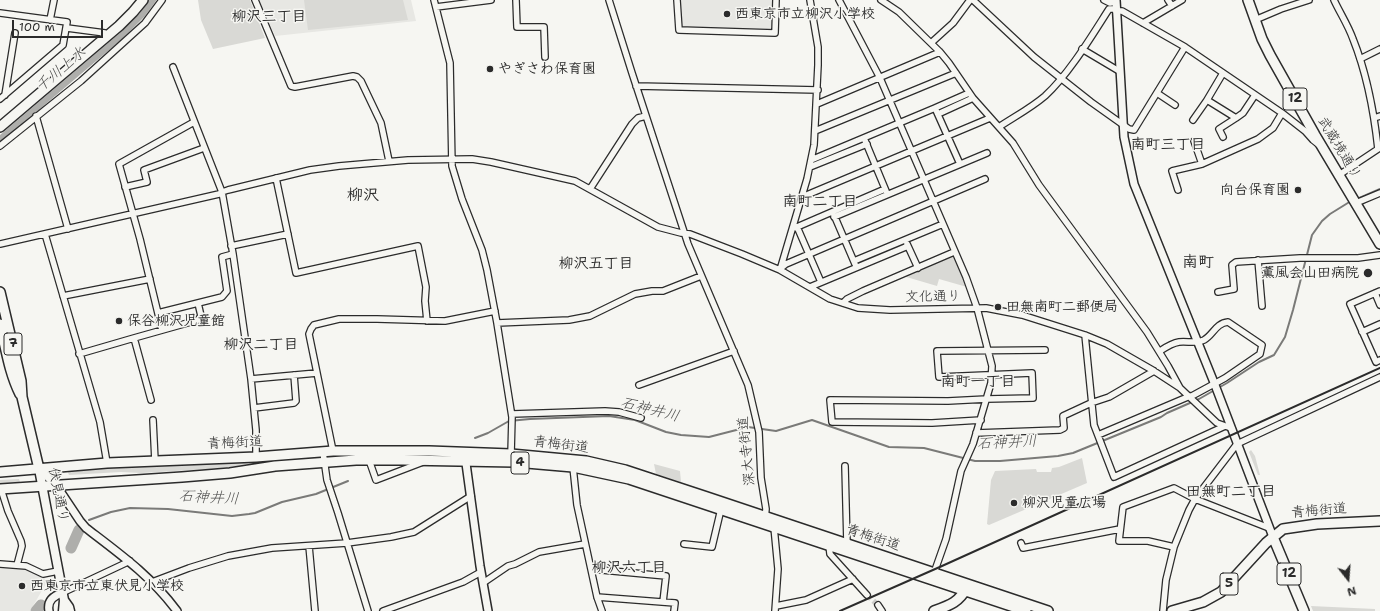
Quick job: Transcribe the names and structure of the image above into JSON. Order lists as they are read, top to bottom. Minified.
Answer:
{"streets":{"main road":["12","武蔵境通り","7","青梅街道","4","伏見通り","5"],"street":["文化通り","深大寺街道"]},"crossings":[["12","青梅街道"],["青梅街道","深大寺街道"],["青梅街道","伏見通り"]],"districts":["柳沢三丁目","南町三丁目","柳沢","南町二丁目","南町","柳沢五丁目","柳沢二丁目","南町一丁目","田無町二丁目","柳沢六丁目"],"water":["千川上水","石神井川"],"places":["西東京市立柳沢小学校","やぎさわ保育園","向台保育園","薫風会山田病院","田無南町二郵便局","保谷柳沢児童館","柳沢児童広場","西東京市立東伏見小学校"],"scale_bar":"100 m","north":"bottom"}
